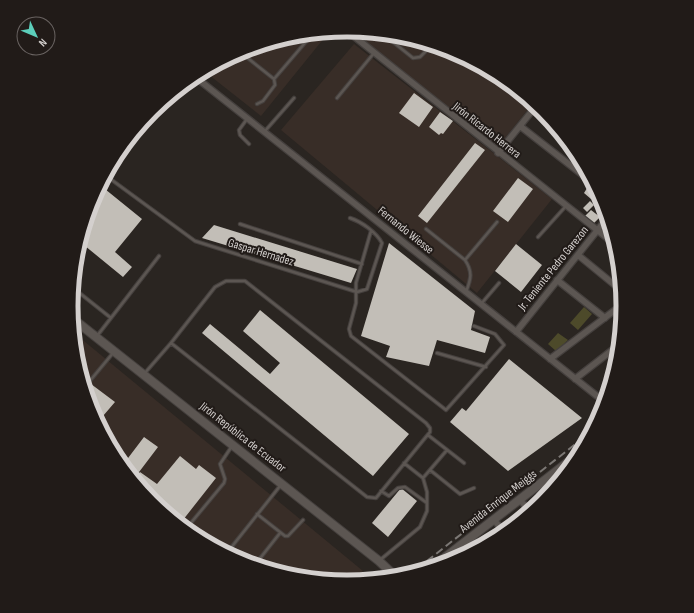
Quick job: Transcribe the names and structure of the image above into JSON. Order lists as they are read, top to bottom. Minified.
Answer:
{"streets":{"street":["Jirón Ricardo Herrera","Fernando Wiesse","Jr. Teniente Pedro Garezon","Jirón República de Ecuador","Avenida Enrique Meiggs"],"lane":["Gaspar Hernadez"]},"crossings":[["Jirón Ricardo Herrera","Jr. Teniente Pedro Garezon"],["Fernando Wiesse","Jr. Teniente Pedro Garezon"]],"north":"bottom right"}
